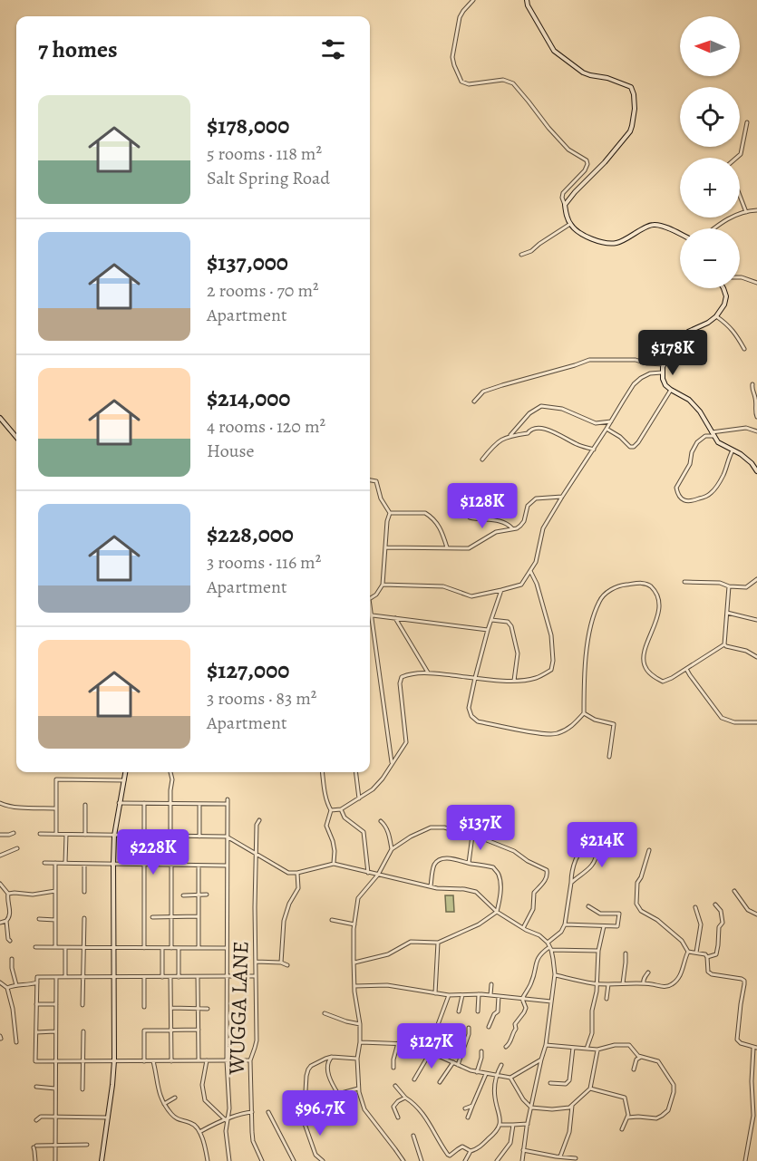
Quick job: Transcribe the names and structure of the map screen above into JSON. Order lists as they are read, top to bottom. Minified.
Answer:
{"streets":{"street":["WUGGA LANE"]},"north":"left","page":{"map_buttons":["+","−"],"heading":"7 homes","list":[{"name":"$178,000","note":"5 rooms · 118 m² · Salt Spring Road"},{"name":"$137,000","note":"2 rooms · 70 m² · Apartment"},{"name":"$214,000","note":"4 rooms · 120 m² · House"},{"name":"$228,000","note":"3 rooms · 116 m² · Apartment"},{"name":"$127,000","note":"3 rooms · 83 m² · Apartment"}],"price":["$178K","$128K","$137K","$214K","$228K","$127K","$96.7K"]}}
